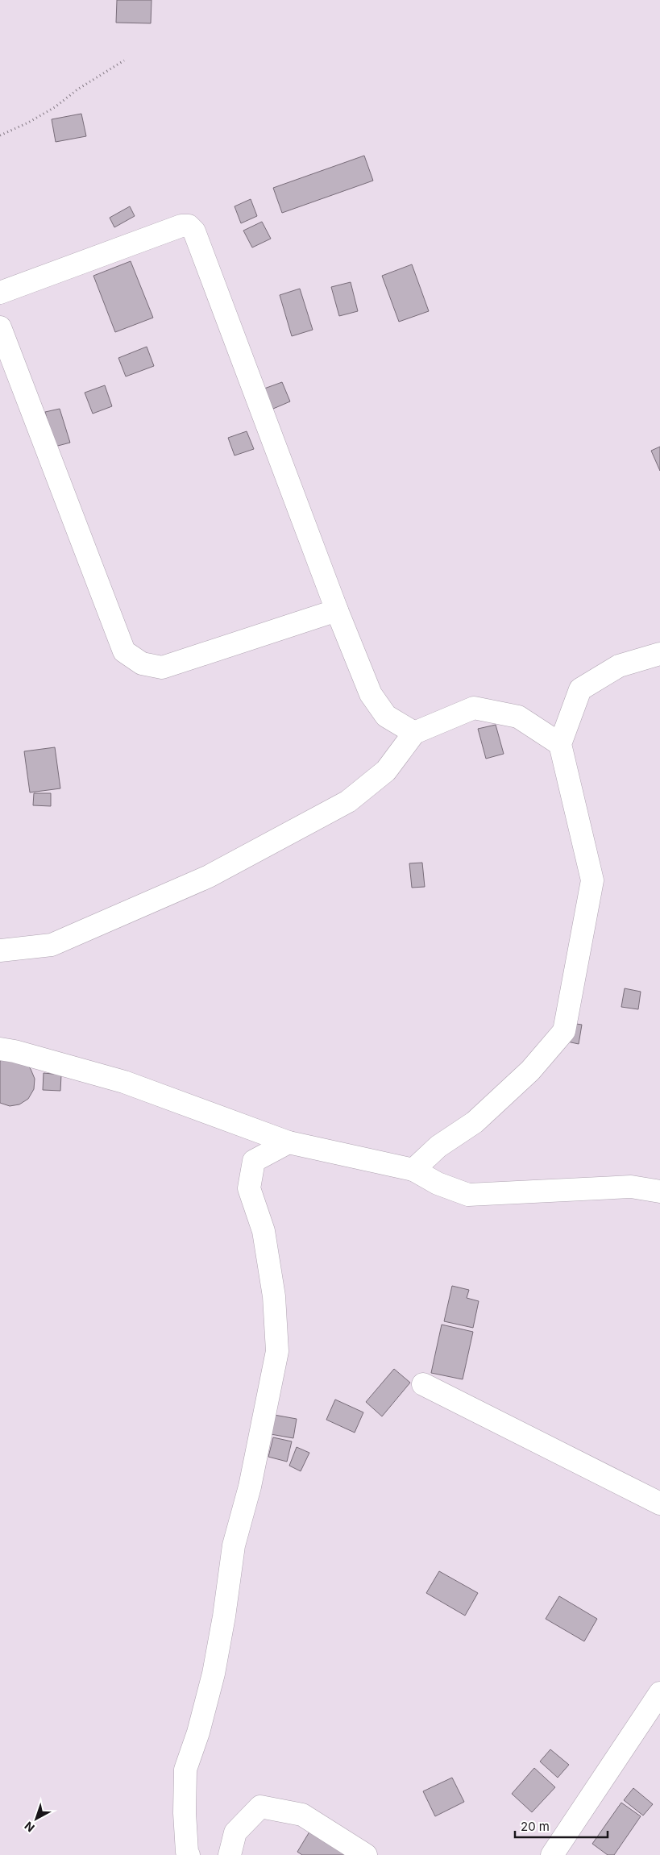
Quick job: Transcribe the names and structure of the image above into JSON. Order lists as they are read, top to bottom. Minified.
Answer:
{"scale_bar":"20 m","north":"bottom left"}
